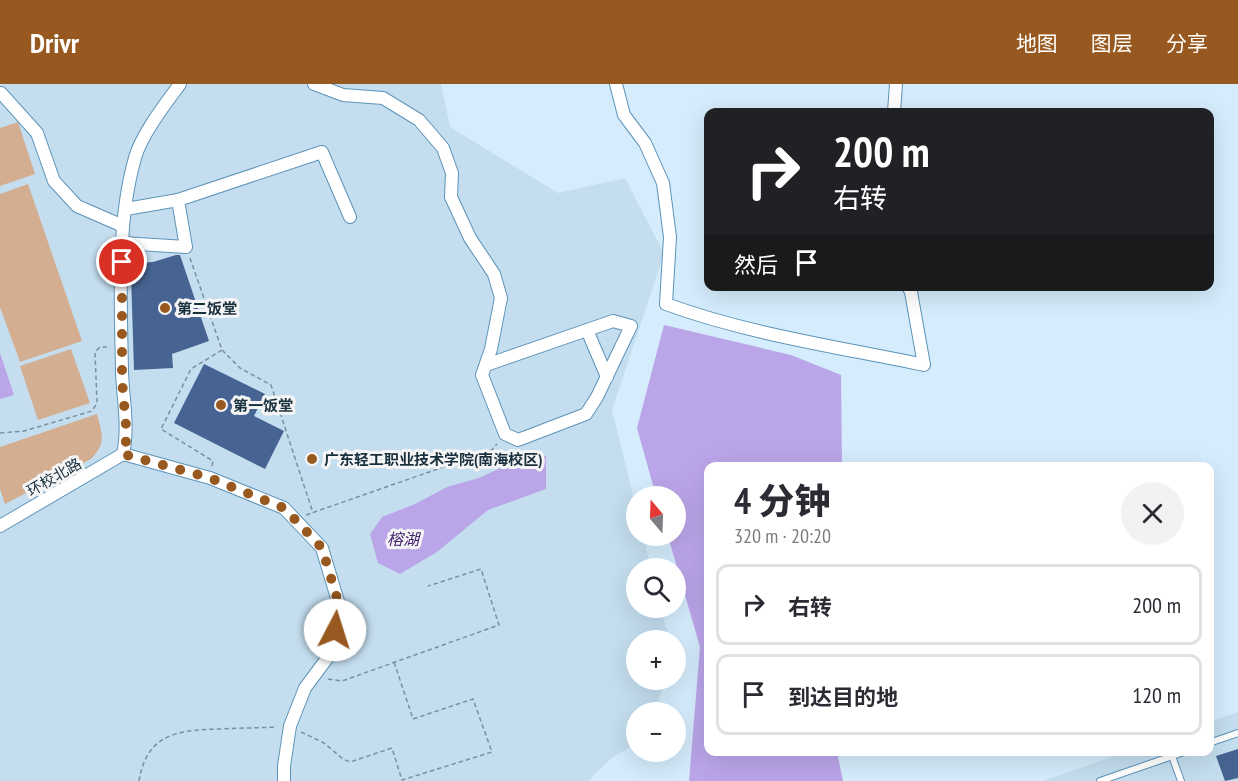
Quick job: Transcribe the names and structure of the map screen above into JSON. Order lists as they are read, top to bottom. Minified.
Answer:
{"streets":{"street":["环校北路"]},"water":["榕湖"],"places":["第二饭堂","第一饭堂","广东轻工职业技术学院(南海校区)"],"north":"top","page":{"header":"Drivr","nav":["地图","图层","分享"],"turn":["200 m","右转"],"then":"然后","heading":["4 分钟","320 m · 20:20"],"map_buttons":["+","−"],"list":[{"name":"右转","value":"200 m"},{"name":"到达目的地","value":"120 m"}]}}
